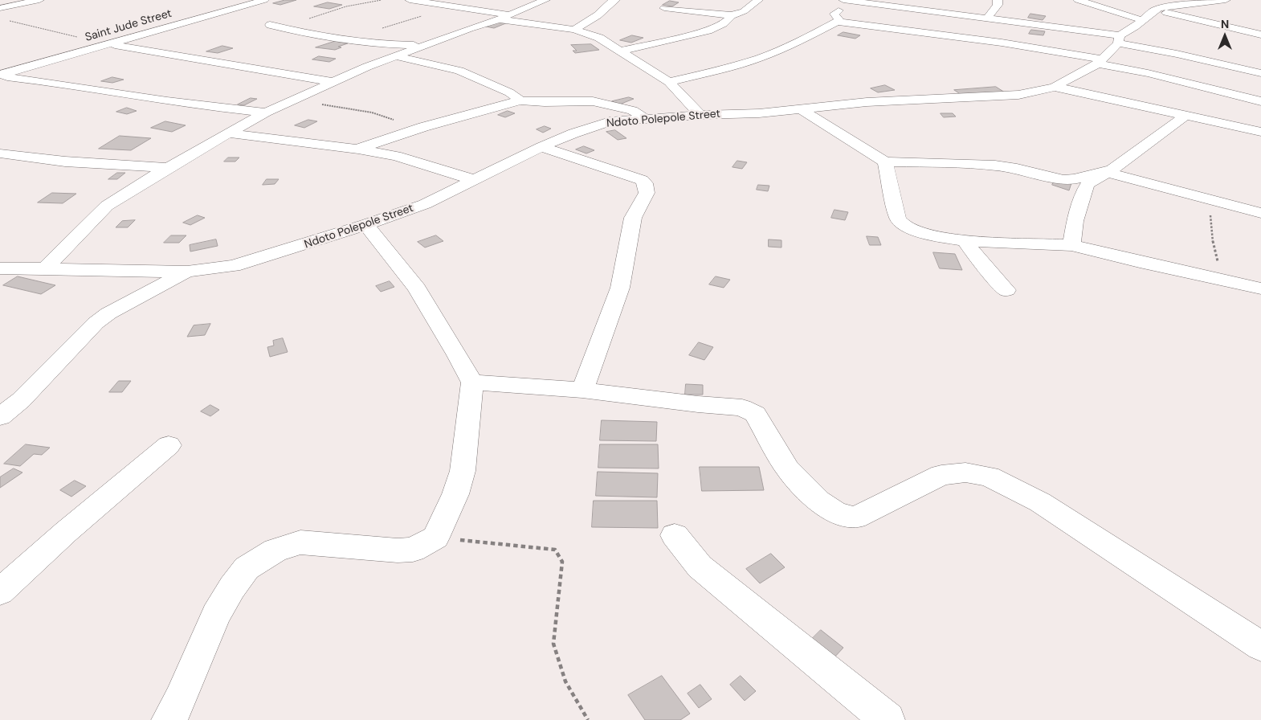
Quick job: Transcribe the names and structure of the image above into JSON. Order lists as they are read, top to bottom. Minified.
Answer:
{"streets":{"street":["Saint Jude Street","Ndoto Polepole Street"]},"north":"top"}
